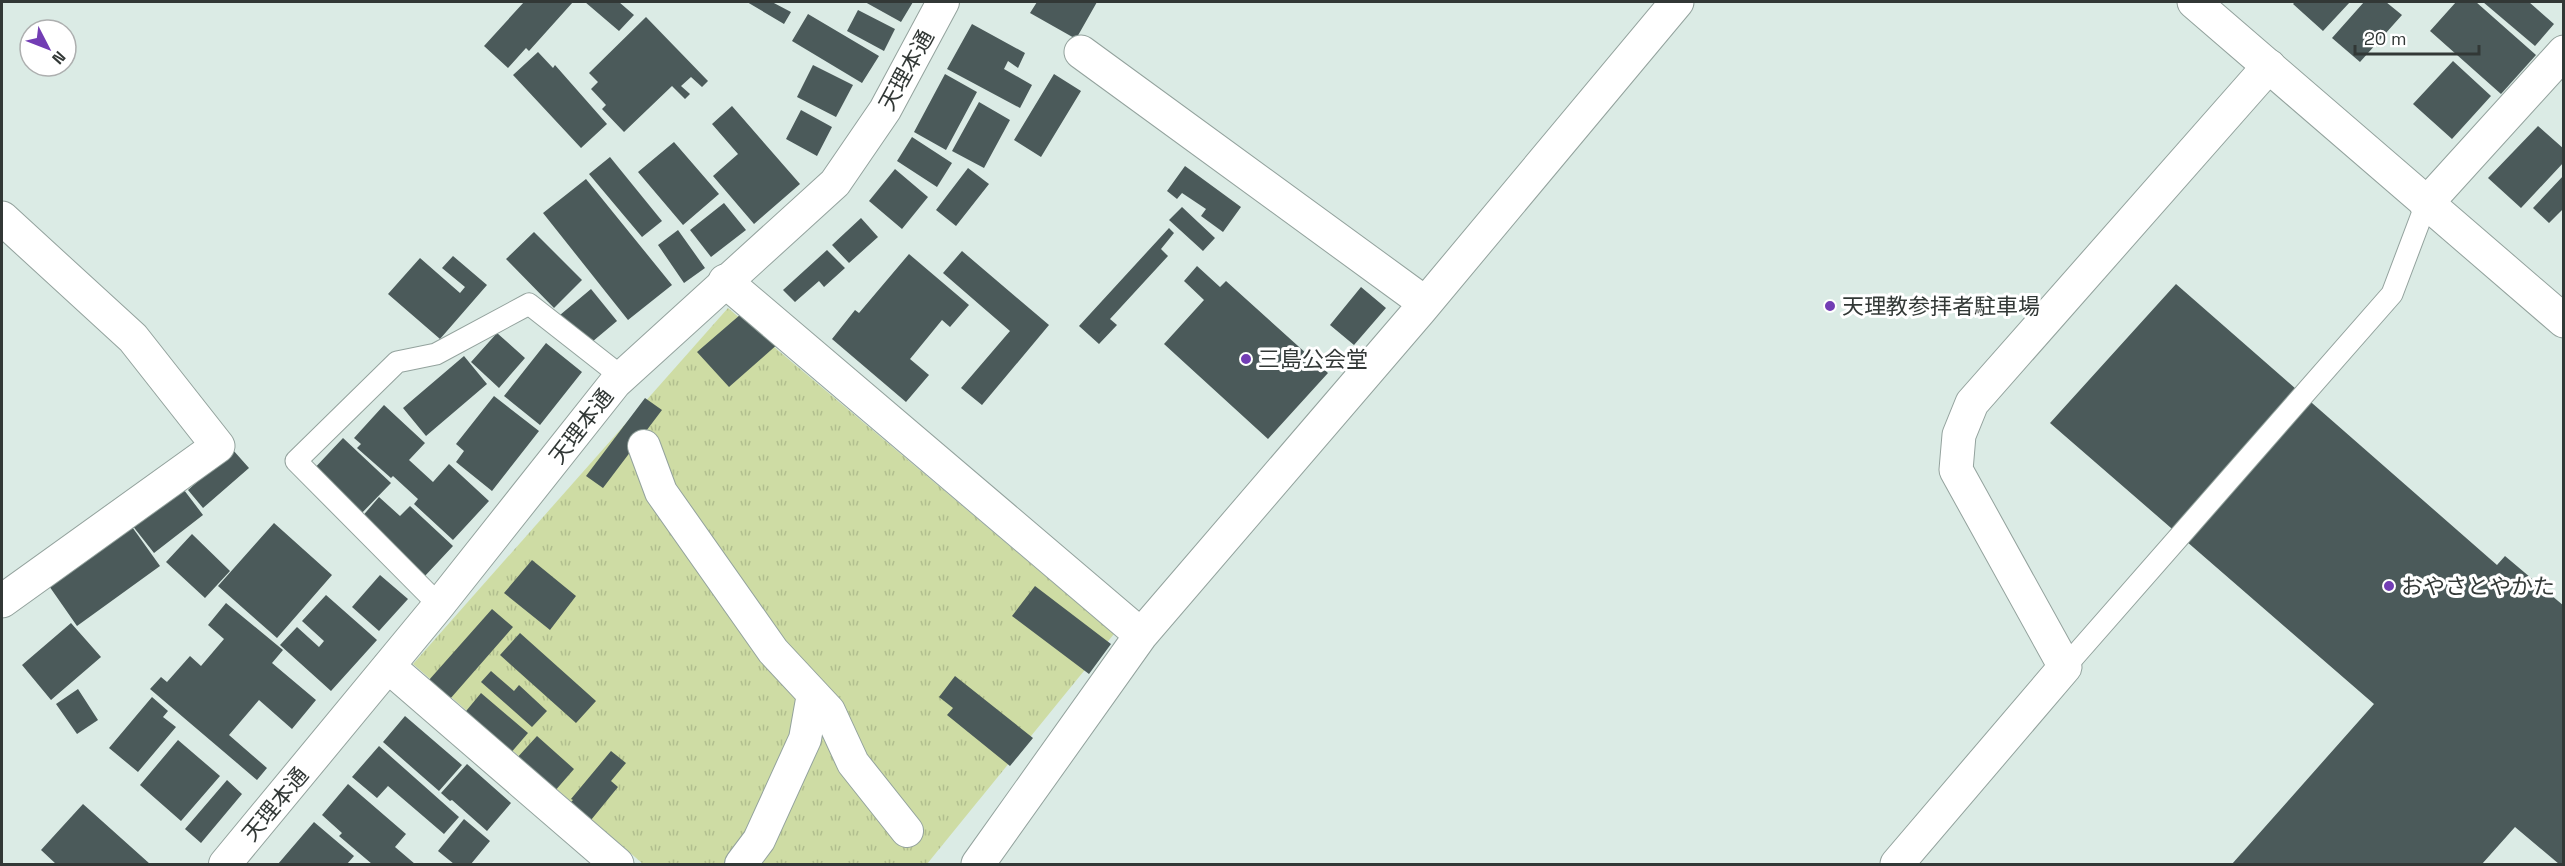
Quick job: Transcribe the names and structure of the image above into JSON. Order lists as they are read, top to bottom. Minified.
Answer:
{"streets":{"street":["天理本通"]},"places":["天理教参拝者駐車場","三島公会堂","おやさとやかた"],"scale_bar":"20 m","north":"bottom right"}
